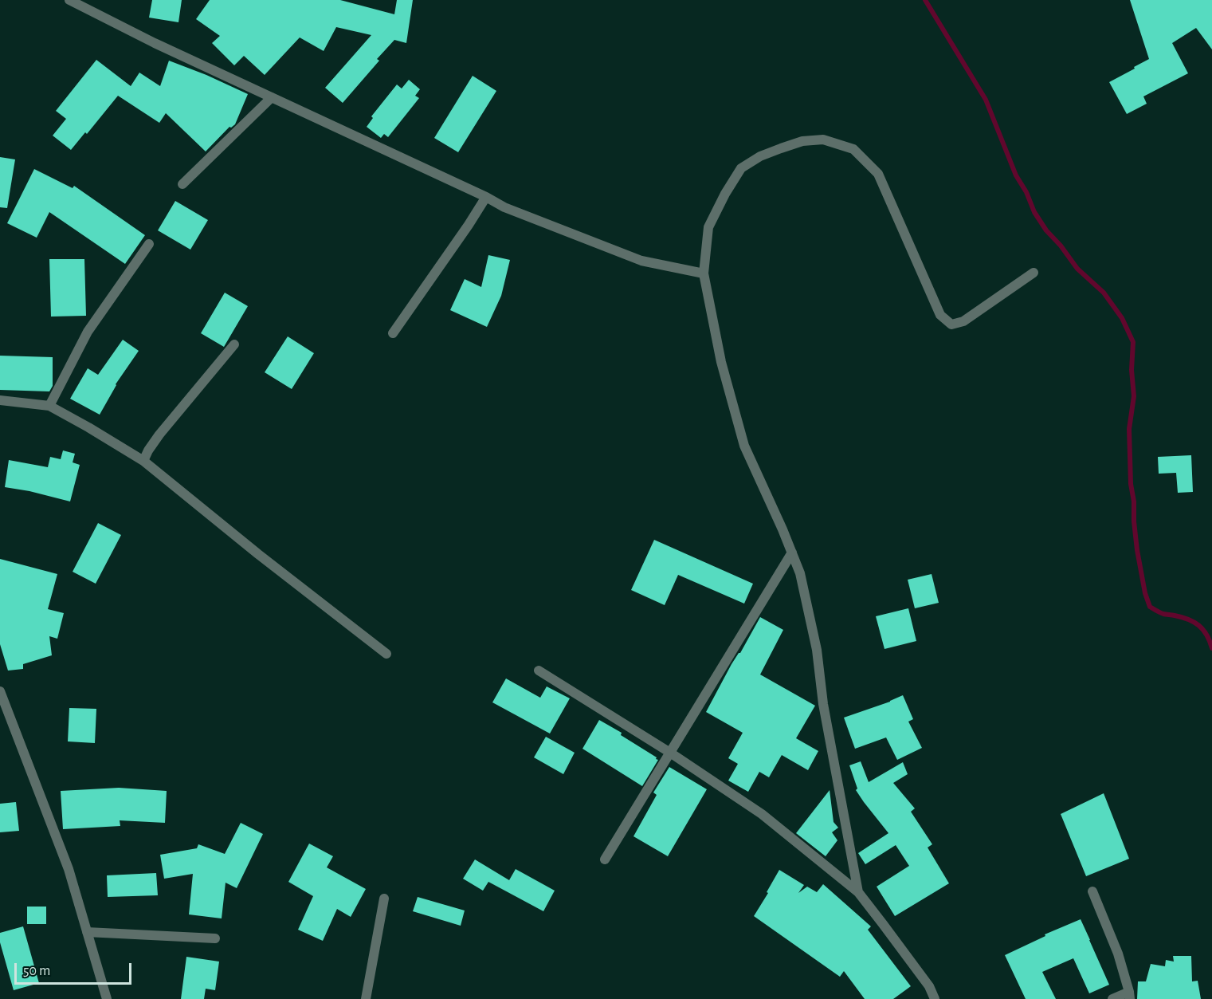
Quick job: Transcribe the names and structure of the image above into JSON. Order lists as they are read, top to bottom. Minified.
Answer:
{"scale_bar":"50 m"}
